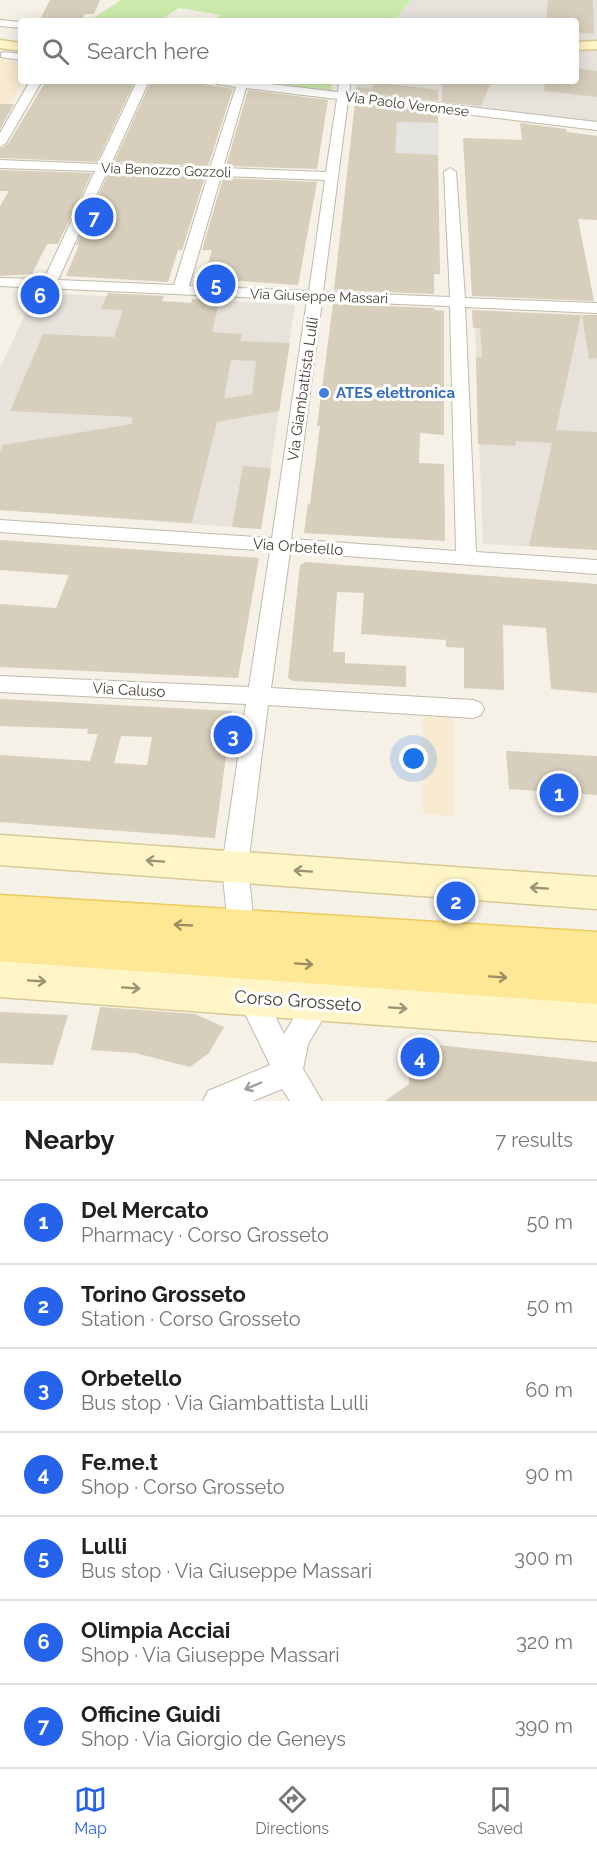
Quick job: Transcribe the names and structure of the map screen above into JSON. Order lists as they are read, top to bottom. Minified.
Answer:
{"streets":{"main road":["Corso Grosseto"],"street":["Via Paolo Veronese","Via Benozzo Gozzoli","Via Giuseppe Massari","Via Giambattista Lulli","Via Orbetello","Via Caluso"]},"crossings":[["Via Paolo Veronese","Via Giambattista Lulli"],["Via Benozzo Gozzoli","Via Giambattista Lulli"],["Via Giuseppe Massari","Via Giambattista Lulli"],["Via Giambattista Lulli","Via Orbetello"],["Via Giambattista Lulli","Via Caluso"],["Via Giambattista Lulli","Corso Grosseto"]],"places":["ATES elettronica"],"page":{"search":"Search here","pins":["7","5","6","3","1","2","4"],"heading":["Nearby","7 results"],"list":[{"mark":"1","name":"Del Mercato","note":"Pharmacy · Corso Grosseto","value":"50 m"},{"mark":"2","name":"Torino Grosseto","note":"Station · Corso Grosseto","value":"50 m"},{"mark":"3","name":"Orbetello","note":"Bus stop · Via Giambattista Lulli","value":"60 m"},{"mark":"4","name":"Fe.me.t","note":"Shop · Corso Grosseto","value":"90 m"},{"mark":"5","name":"Lulli","note":"Bus stop · Via Giuseppe Massari","value":"300 m"},{"mark":"6","name":"Olimpia Acciai","note":"Shop · Via Giuseppe Massari","value":"320 m"},{"mark":"7","name":"Officine Guidi","note":"Shop · Via Giorgio de Geneys","value":"390 m"}],"nav":["Map","Directions","Saved"]}}
